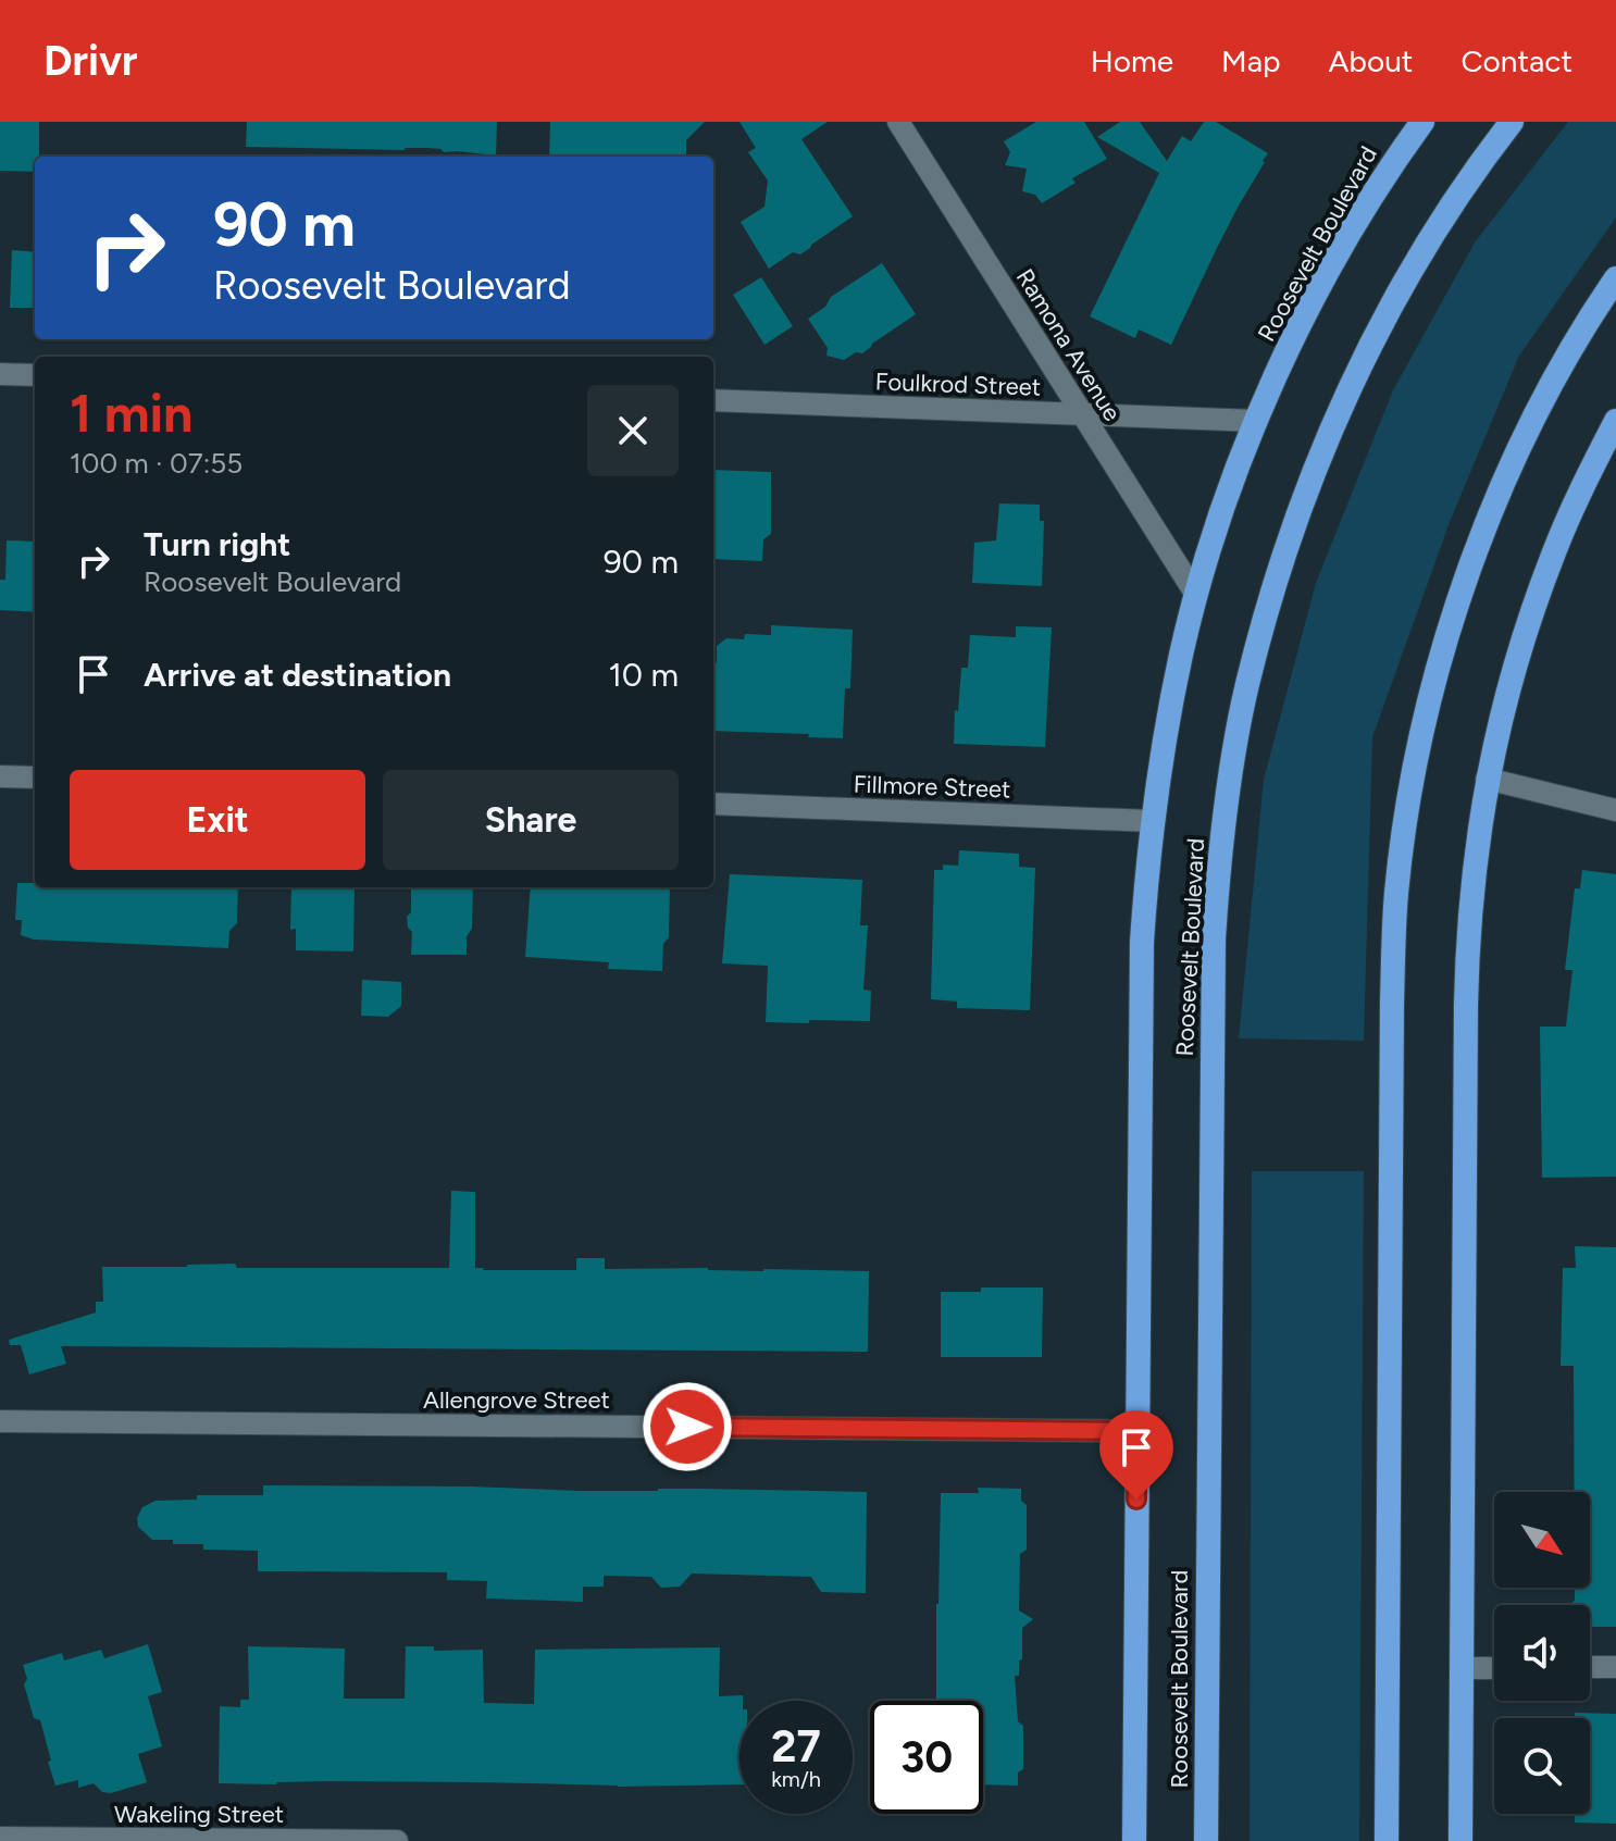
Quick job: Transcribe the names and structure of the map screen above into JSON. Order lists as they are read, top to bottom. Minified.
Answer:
{"streets":{"highway":["Roosevelt Boulevard"],"street":["Ramona Avenue","Foulkrod Street","Fillmore Street","Allengrove Street","Wakeling Street"]},"crossings":[["Roosevelt Boulevard","Ramona Avenue"],["Roosevelt Boulevard","Foulkrod Street"],["Roosevelt Boulevard","Fillmore Street"],["Roosevelt Boulevard","Allengrove Street"],["Ramona Avenue","Foulkrod Street"]],"north":"bottom right","page":{"header":"Drivr","nav":["Home","Map","About","Contact"],"turn":["90 m","Roosevelt Boulevard"],"heading":["1 min","100 m · 07:55"],"list":[{"name":"Turn right","note":"Roosevelt Boulevard","value":"90 m"},{"name":"Arrive at destination","value":"10 m"}],"buttons":["Exit","Share"],"speed":"27 km/h","limit":"30"}}
